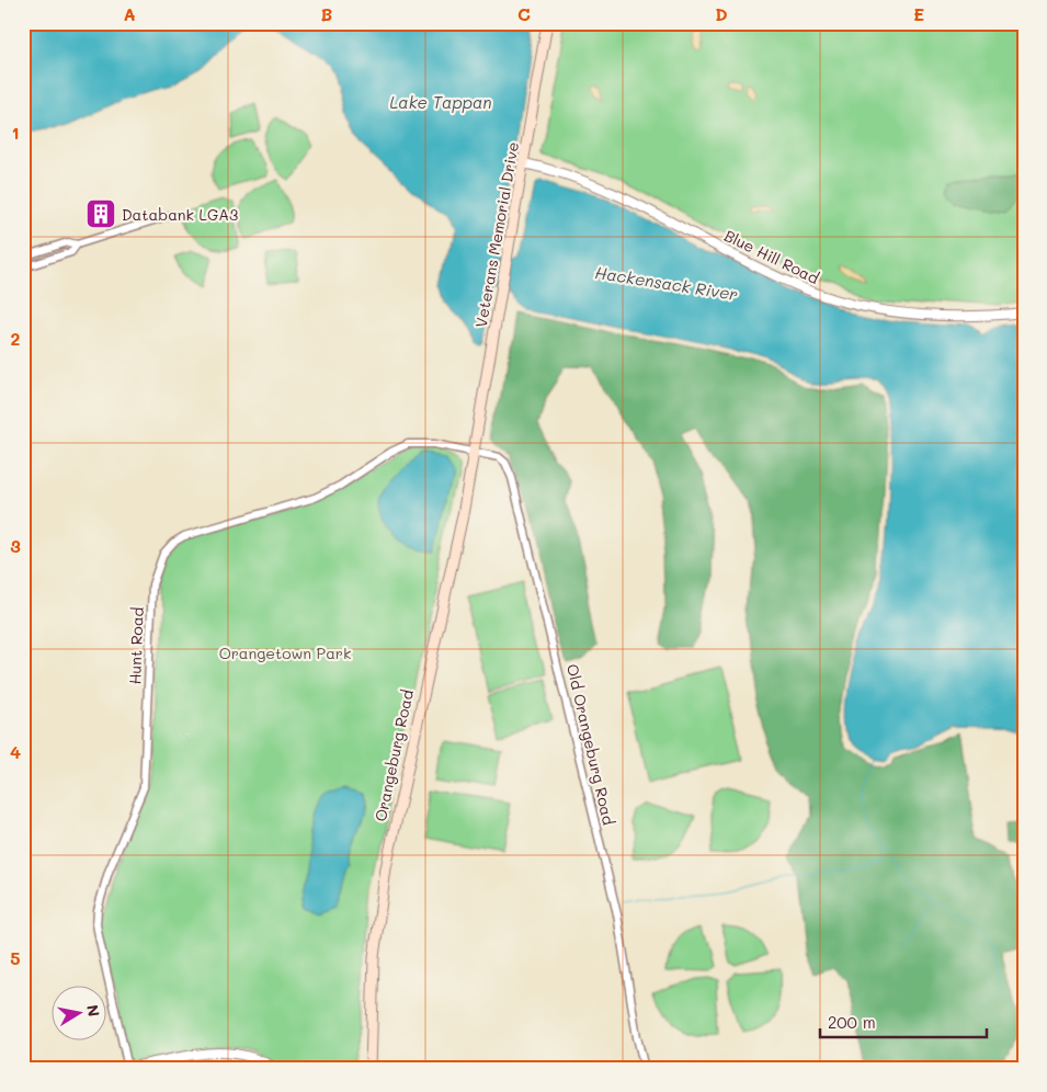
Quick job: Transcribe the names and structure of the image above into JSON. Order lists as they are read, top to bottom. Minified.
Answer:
{"streets":{"main road":["Veterans Memorial Drive","Orangeburg Road"],"street":["Blue Hill Road","Hunt Road","Old Orangeburg Road"]},"crossings":[["Veterans Memorial Drive","Blue Hill Road"],["Veterans Memorial Drive","Hunt Road"],["Veterans Memorial Drive","Old Orangeburg Road"],["Veterans Memorial Drive","Orangeburg Road"],["Hunt Road","Old Orangeburg Road"],["Hunt Road","Orangeburg Road"],["Old Orangeburg Road","Orangeburg Road"]],"water":["Lake Tappan","Hackensack River"],"parks":["Orangetown Park"],"places":{"building":["Databank LGA3"]},"scale_bar":"200 m","north":"right","grid":{"columns":["A","B","C","D","E"],"rows":["1","2","3","4","5"]}}
